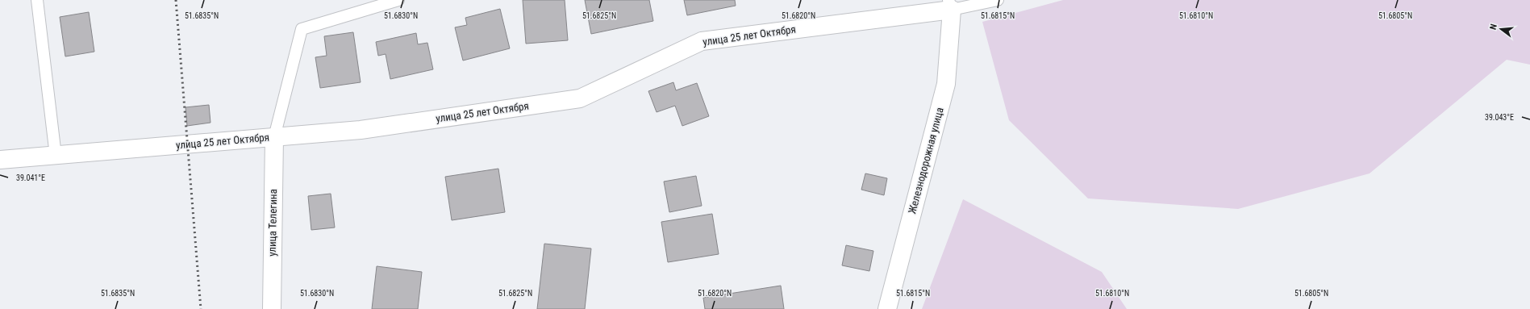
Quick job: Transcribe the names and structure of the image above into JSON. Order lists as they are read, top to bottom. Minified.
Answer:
{"streets":{"street":["улица 25 лет Октября","Железнодорожная улица","улица Телегина"]},"crossings":[["улица 25 лет Октября","Железнодорожная улица"],["улица 25 лет Октября","улица Телегина"]],"north":"left","coordinates":["51.6835°N","51.6830°N","51.6825°N","51.6820°N","51.6815°N","51.6810°N","51.6805°N","39.043°E","39.041°E"]}
